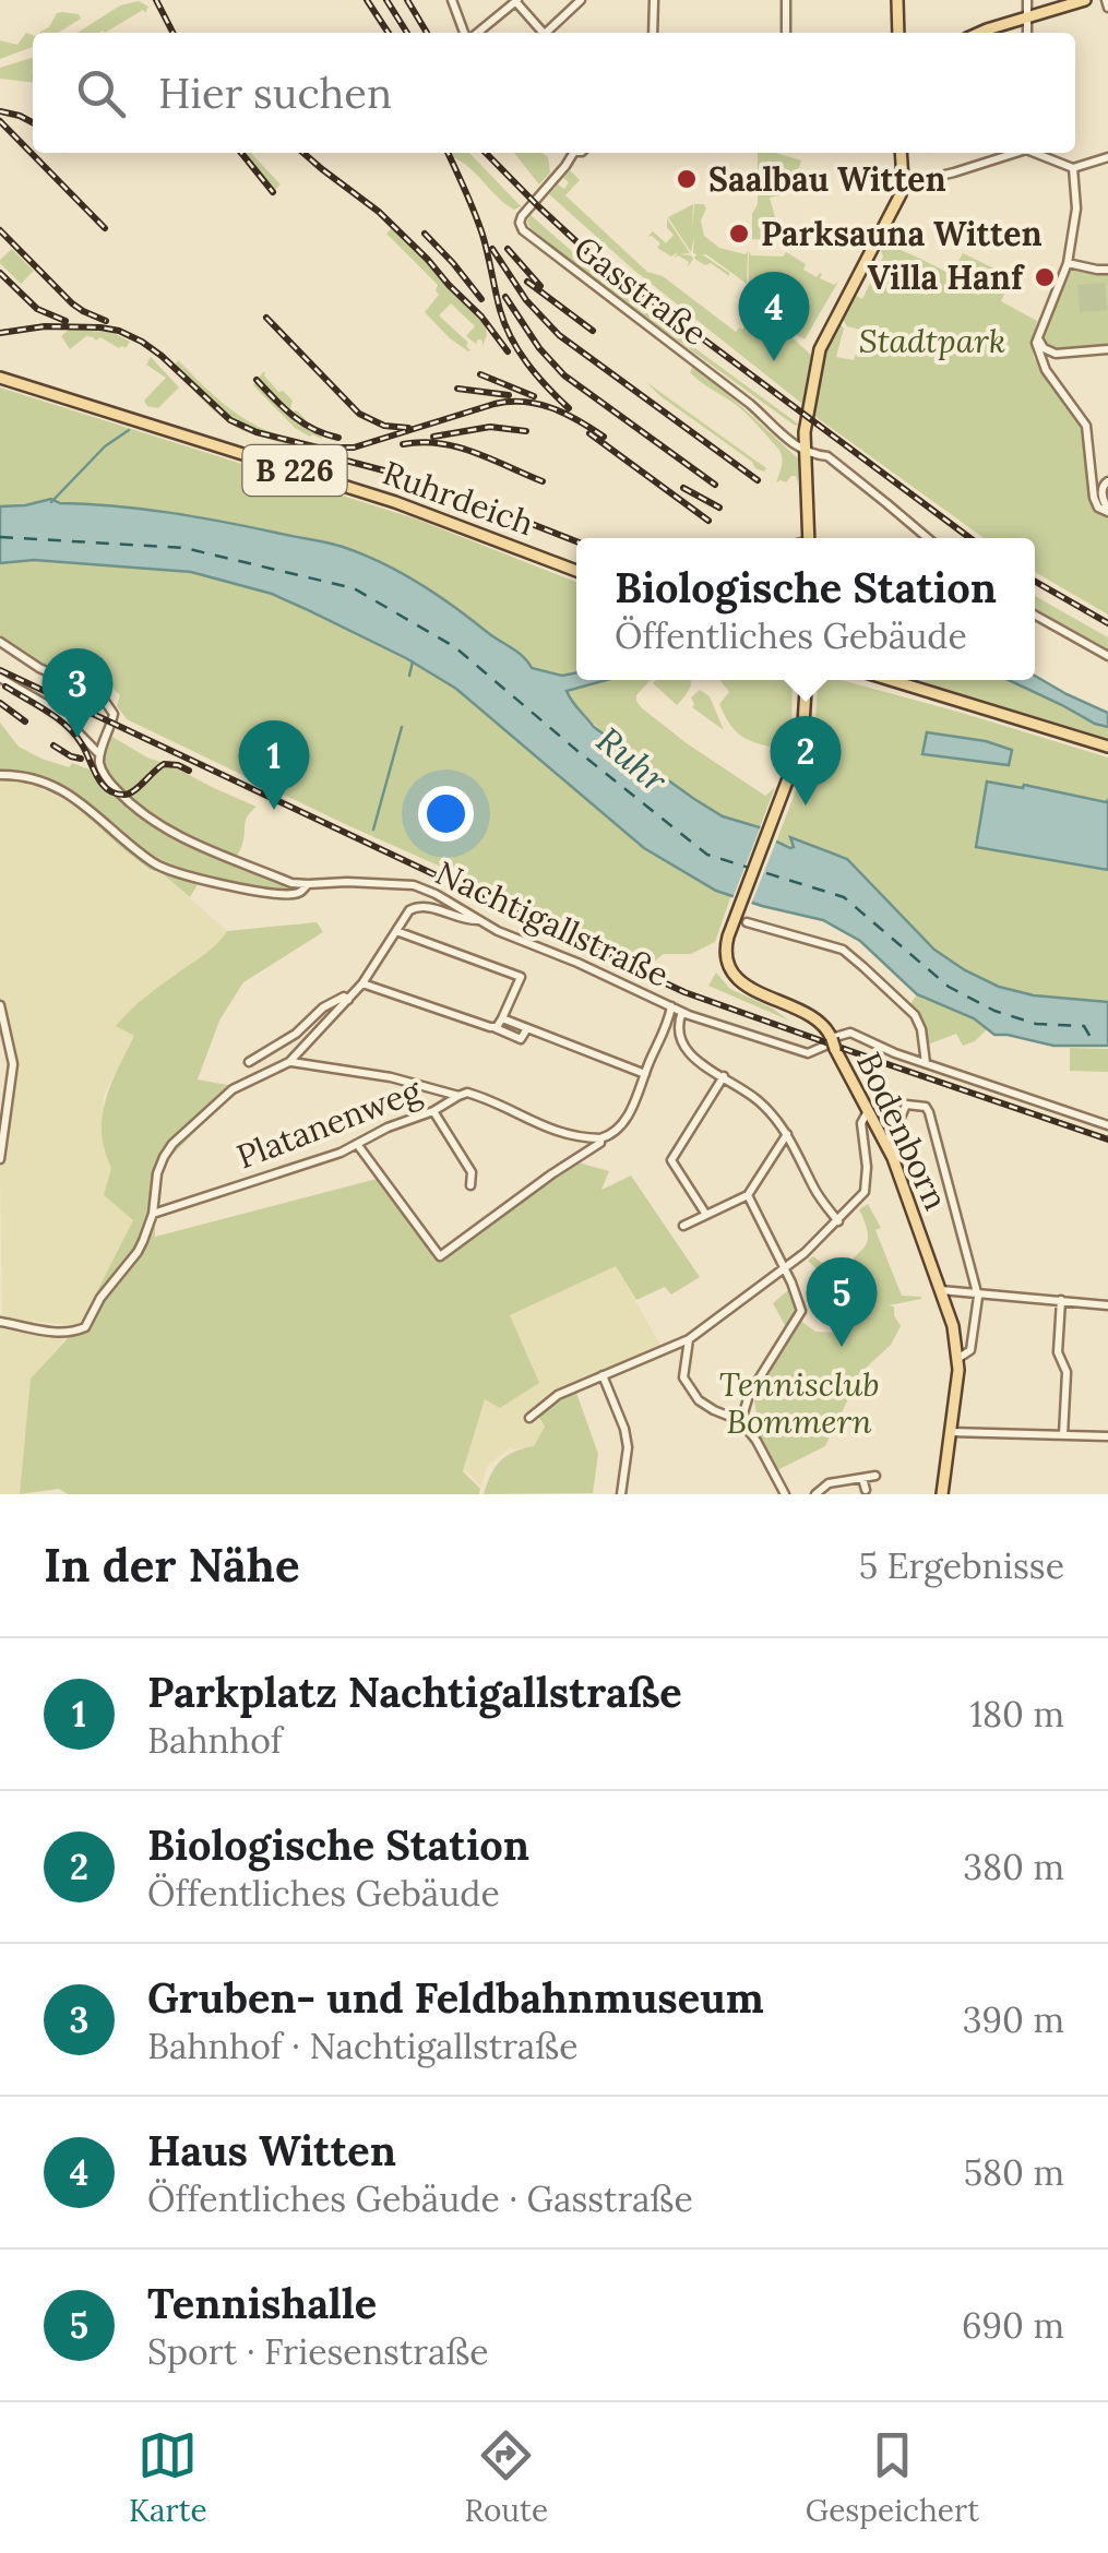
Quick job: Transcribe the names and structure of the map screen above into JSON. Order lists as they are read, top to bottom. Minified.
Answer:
{"streets":{"main road":["B 226","Ruhrdeich","Bodenborn"],"street":["Gasstraße","Nachtigallstraße","Platanenweg"]},"crossings":[["Nachtigallstraße","Bodenborn"]],"water":["Ruhr"],"parks":["Stadtpark","Tennisclub Bommern"],"places":["Saalbau Witten","Parksauna Witten","Villa Hanf"],"page":{"search":"Hier suchen","pins":["4","3","2","1","5"],"popup":["Biologische Station","Öffentliches Gebäude"],"heading":["In der Nähe","5 Ergebnisse"],"list":[{"mark":"1","name":"Parkplatz Nachtigallstraße","note":"Bahnhof","value":"180 m"},{"mark":"2","name":"Biologische Station","note":"Öffentliches Gebäude","value":"380 m"},{"mark":"3","name":"Gruben- und Feldbahnmuseum","note":"Bahnhof · Nachtigallstraße","value":"390 m"},{"mark":"4","name":"Haus Witten","note":"Öffentliches Gebäude · Gasstraße","value":"580 m"},{"mark":"5","name":"Tennishalle","note":"Sport · Friesenstraße","value":"690 m"}],"nav":["Karte","Route","Gespeichert"]}}
